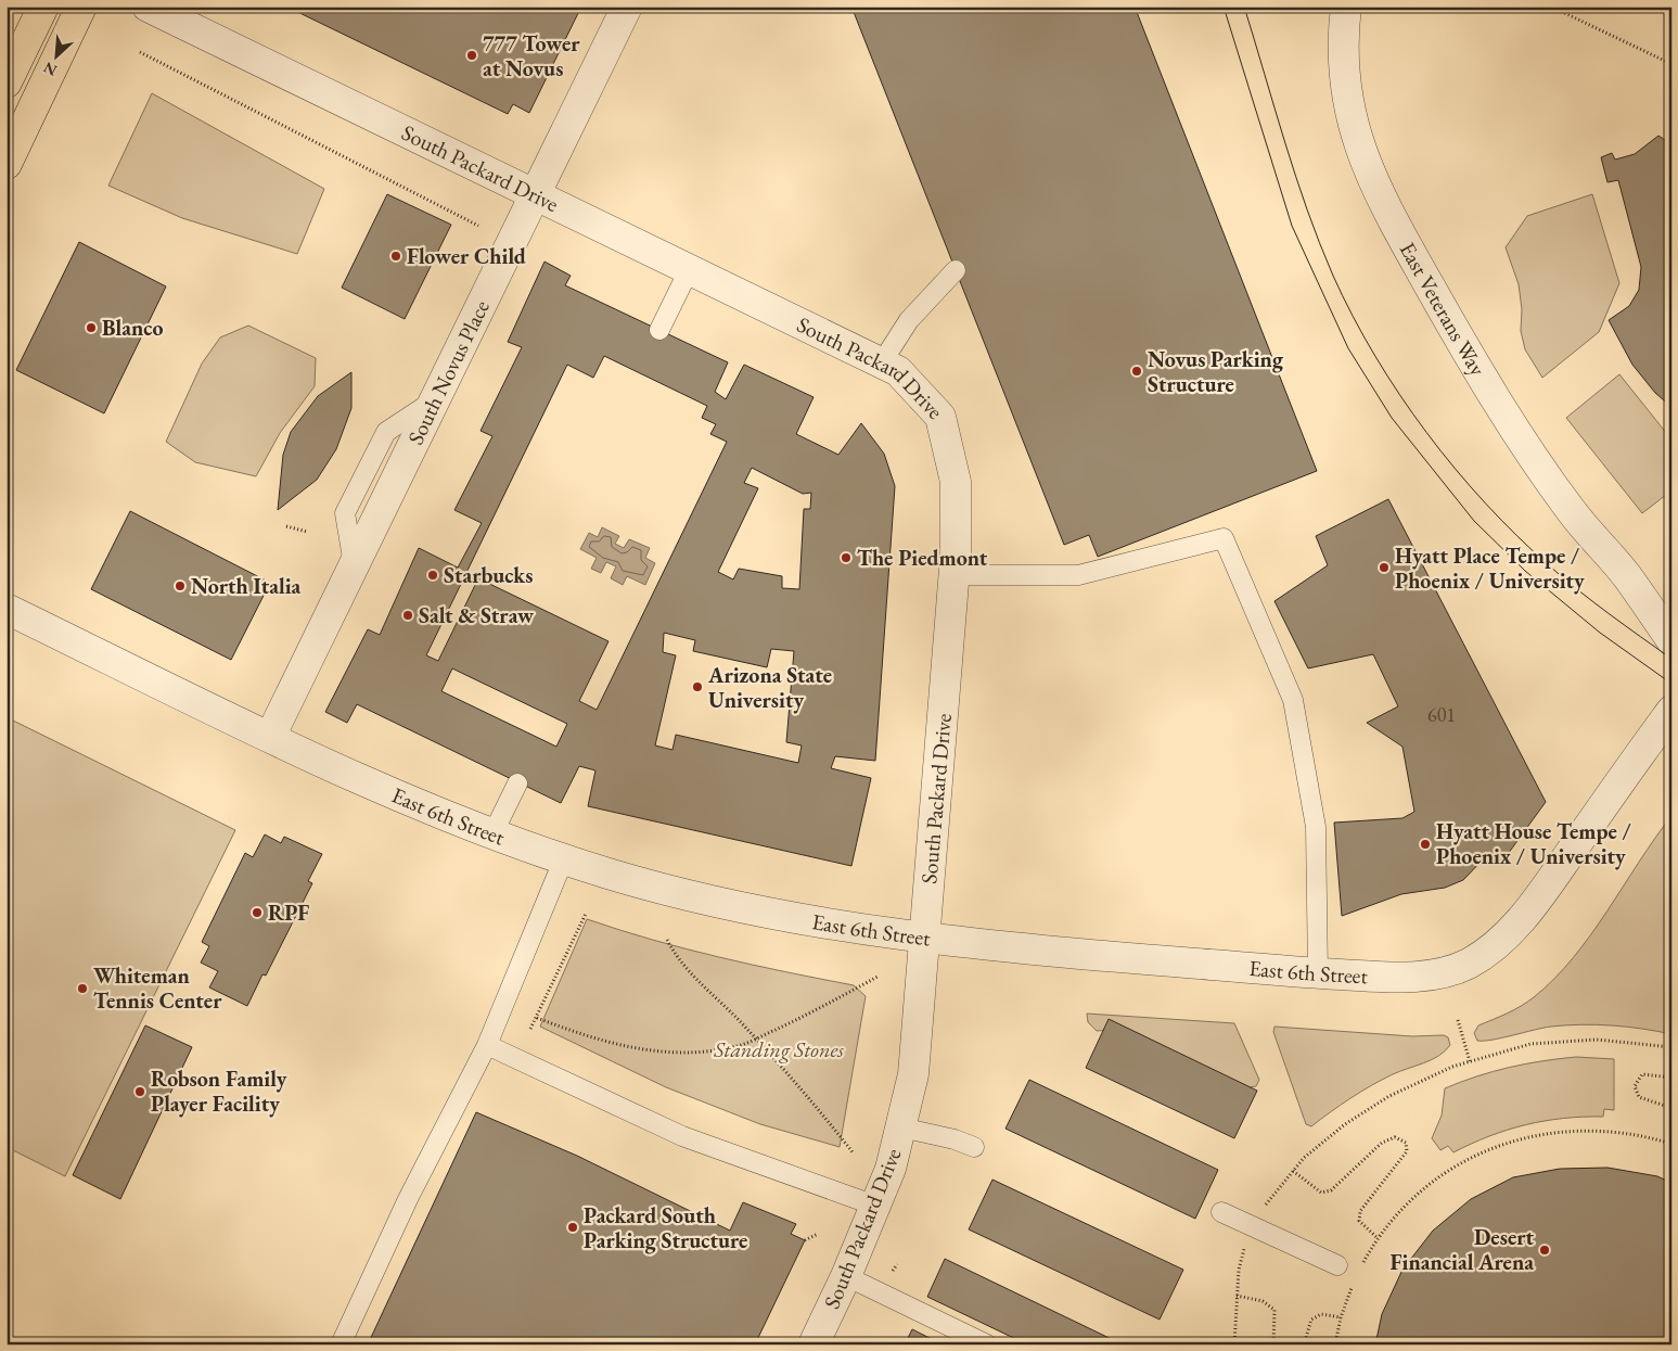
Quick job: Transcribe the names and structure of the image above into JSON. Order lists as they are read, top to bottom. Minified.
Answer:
{"streets":{"street":["South Packard Drive","East Veterans Way","South Novus Place","East 6th Street"]},"crossings":[["South Packard Drive","South Novus Place"],["South Packard Drive","East 6th Street"],["South Novus Place","East 6th Street"]],"parks":["Standing Stones"],"places":["777 Tower at Novus","Flower Child","Blanco","Novus Parking Structure","The Piedmont","Hyatt Place Tempe / Phoenix / University","Starbucks","North Italia","Salt & Straw","Arizona State University","Hyatt House Tempe / Phoenix / University","RPF","Whiteman Tennis Center","Robson Family Player Facility","Packard South Parking Structure","Desert Financial Arena"],"house_numbers":["601"],"north":"bottom left"}
